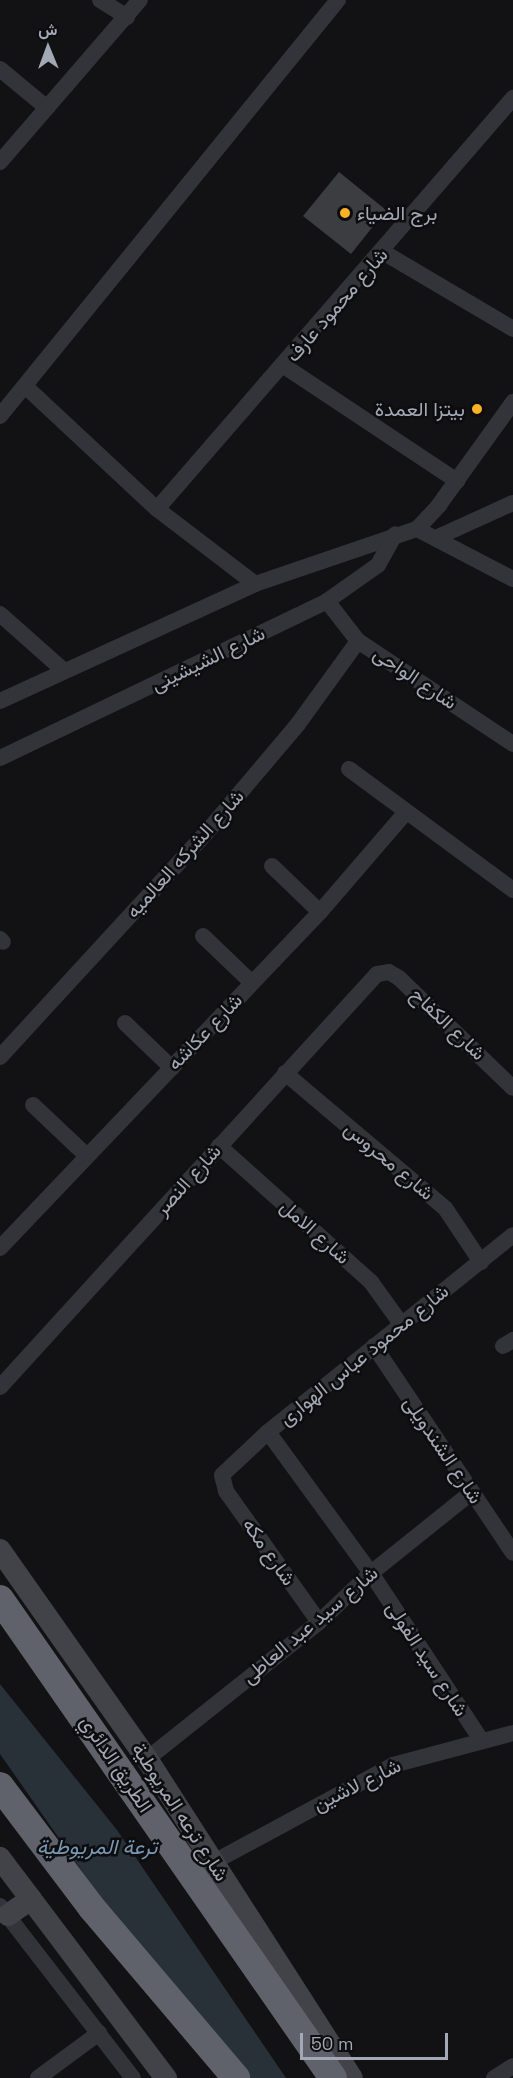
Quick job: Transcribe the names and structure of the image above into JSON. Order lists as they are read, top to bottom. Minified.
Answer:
{"streets":{"highway":["الطريق الدائري"],"main road":["شارع ترعه المريوطية"],"street":["شارع محمود عارف","شارع الشيشينى","شارع الواحى","شارع الشركه العالميه","شارع الكفاح","شارع عكاشه","شارع محروس","شارع النصر","شارع الامل","شارع محمود عباس الهوارى","شارع الشندويلى","شارع مكه","شارع سيد عبد العاطى","شارع سيد الفولى","شارع لاشين"]},"crossings":[["شارع الشيشينى","شارع الواحى"],["شارع الواحى","شارع الشركه العالميه"],["شارع الكفاح","شارع النصر"],["شارع محروس","شارع النصر"],["شارع محروس","شارع محمود عباس الهوارى"],["شارع النصر","شارع الامل"],["شارع الامل","شارع محمود عباس الهوارى"],["شارع محمود عباس الهوارى","شارع الشندويلى"],["شارع محمود عباس الهوارى","شارع مكه"],["شارع محمود عباس الهوارى","شارع سيد الفولى"],["شارع الشندويلى","شارع سيد عبد العاطى"],["شارع مكه","شارع سيد عبد العاطى"],["شارع سيد عبد العاطى","شارع سيد الفولى"],["شارع سيد عبد العاطى","شارع ترعه المريوطية"],["شارع سيد الفولى","شارع لاشين"],["شارع لاشين","شارع ترعه المريوطية"]],"water":["ترعة المريوطية"],"places":["برج الضياء","بيتزا العمدة"],"scale_bar":"50 m","north":"top"}
